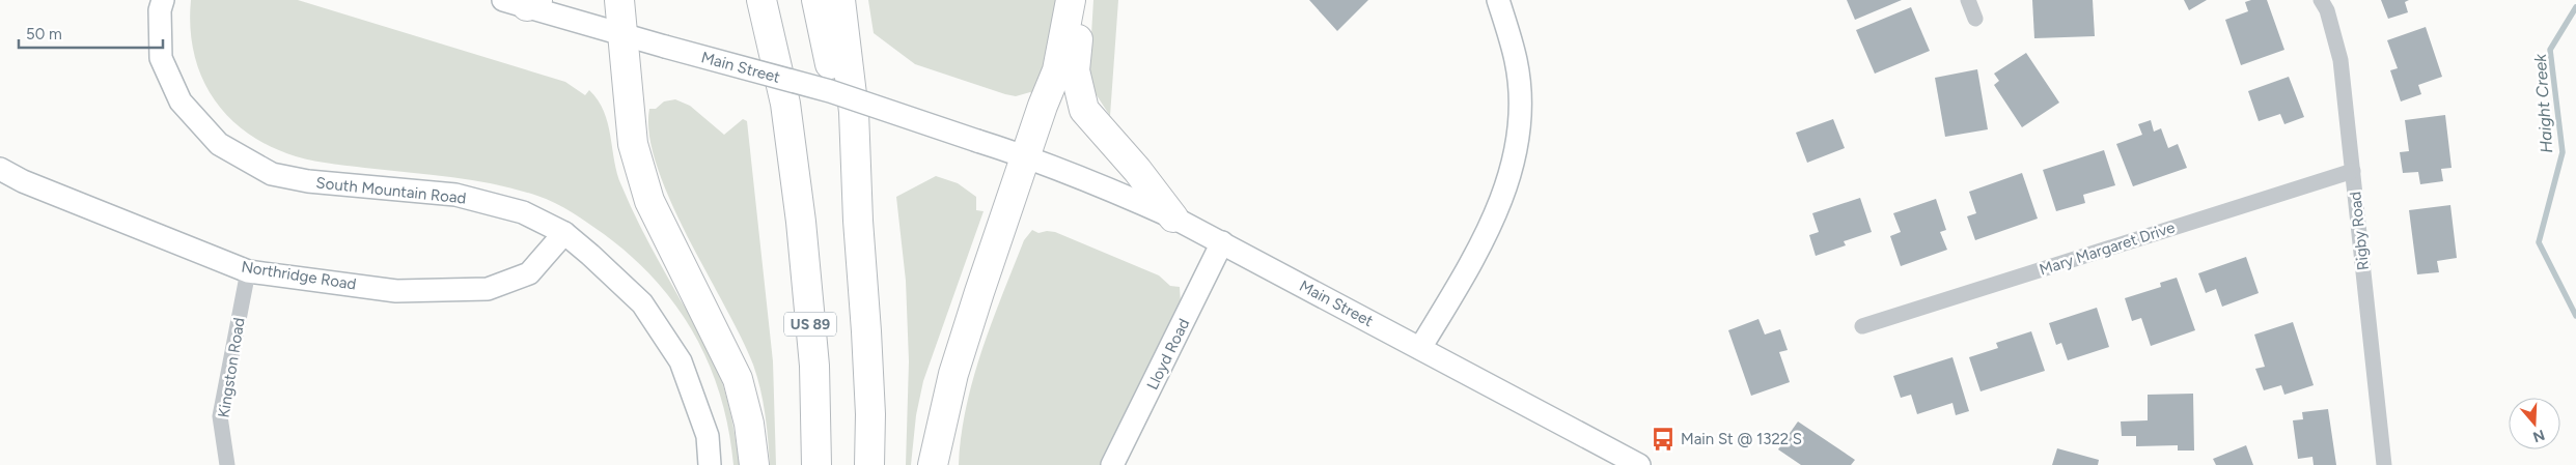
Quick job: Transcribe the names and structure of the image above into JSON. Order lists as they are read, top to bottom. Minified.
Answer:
{"streets":{"highway":["US 89"],"street":["Main Street","South Mountain Road","Rigby Road","Mary Margaret Drive","Northridge Road","Lloyd Road","Kingston Road"]},"crossings":[["Main Street","Lloyd Road"],["South Mountain Road","Northridge Road"],["Rigby Road","Mary Margaret Drive"],["Northridge Road","Kingston Road"]],"water":["Haight Creek"],"places":{"bus stop":["Main St @ 1322 S"]},"scale_bar":"50 m","north":"bottom"}
